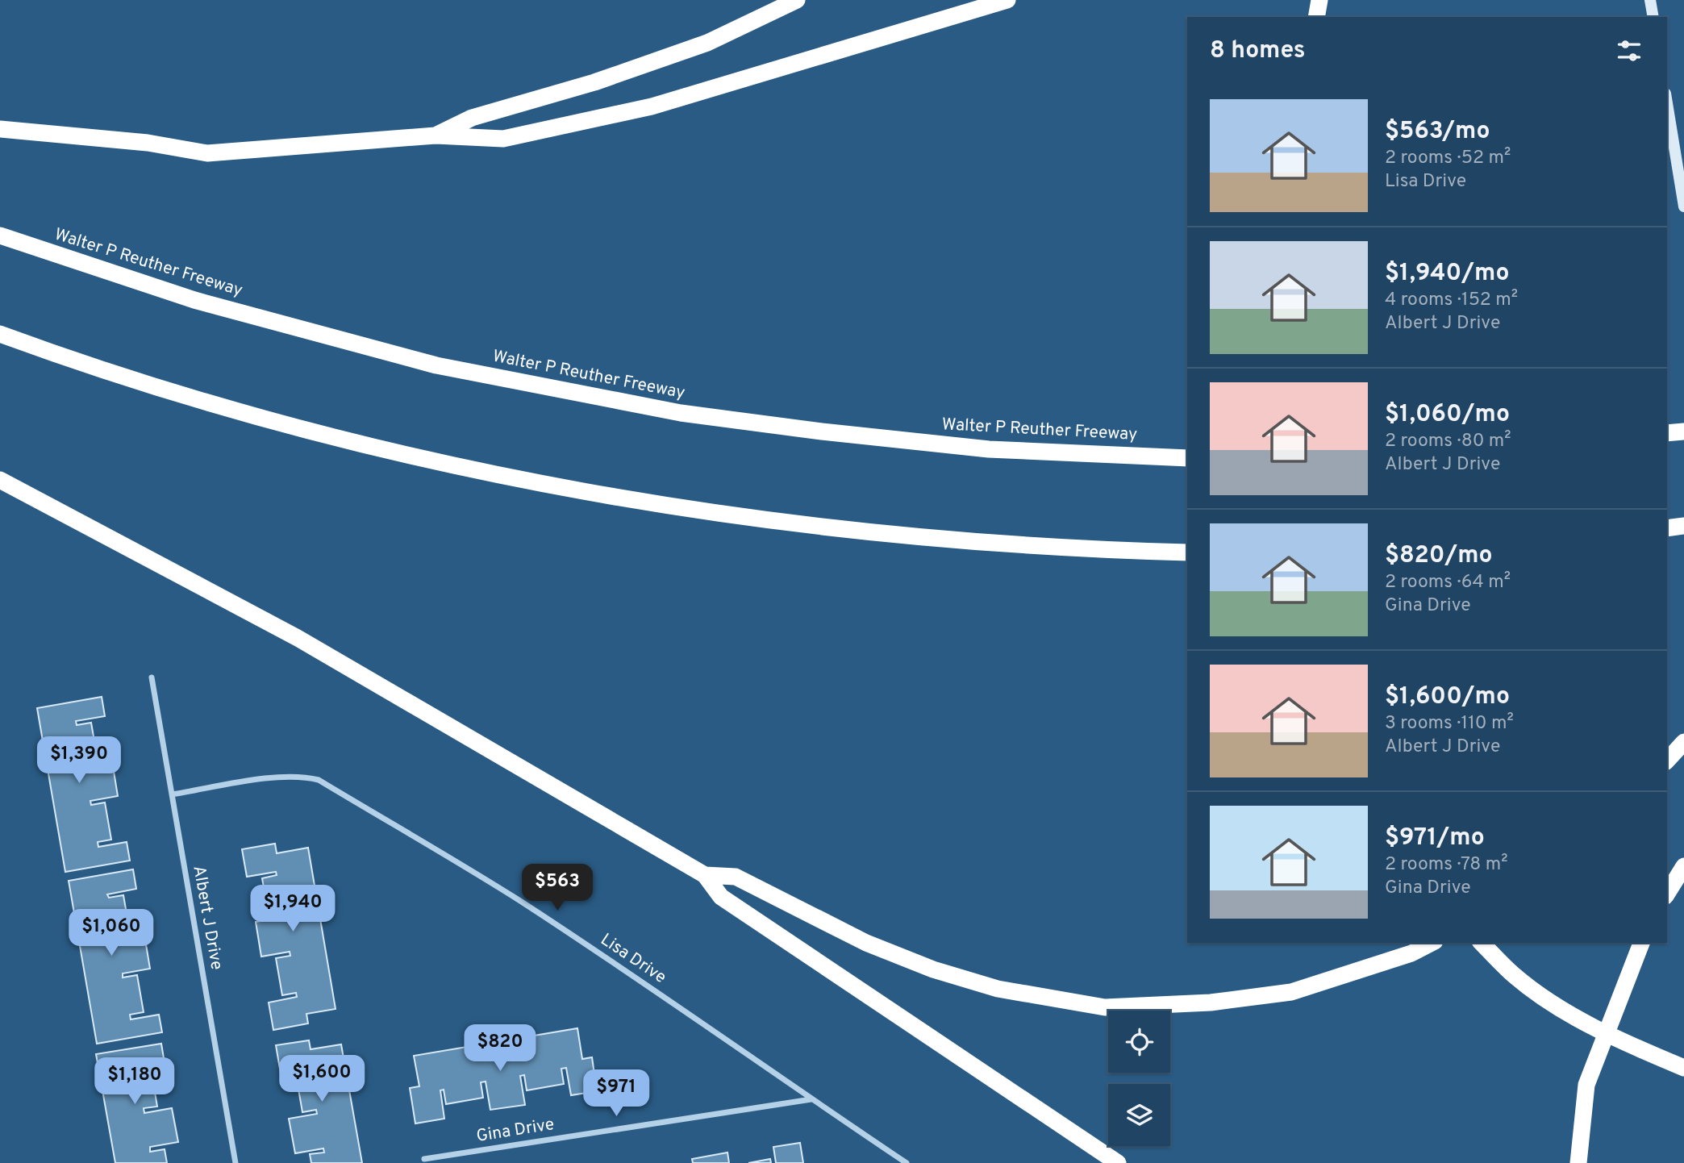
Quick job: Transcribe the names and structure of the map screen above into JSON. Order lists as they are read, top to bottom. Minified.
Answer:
{"streets":{"highway":["Walter P Reuther Freeway"],"street":["Albert J Drive","Lisa Drive","Gina Drive"]},"crossings":[["Albert J Drive","Lisa Drive"],["Lisa Drive","Gina Drive"]],"page":{"heading":"8 homes","list":[{"name":"$563/mo","note":"2 rooms · 52 m² · Lisa Drive"},{"name":"$1,940/mo","note":"4 rooms · 152 m² · Albert J Drive"},{"name":"$1,060/mo","note":"2 rooms · 80 m² · Albert J Drive"},{"name":"$820/mo","note":"2 rooms · 64 m² · Gina Drive"},{"name":"$1,600/mo","note":"3 rooms · 110 m² · Albert J Drive"},{"name":"$971/mo","note":"2 rooms · 78 m² · Gina Drive"}],"price":["$1,390","$563","$1,940","$1,060","$820","$1,600","$1,180","$971"]}}
